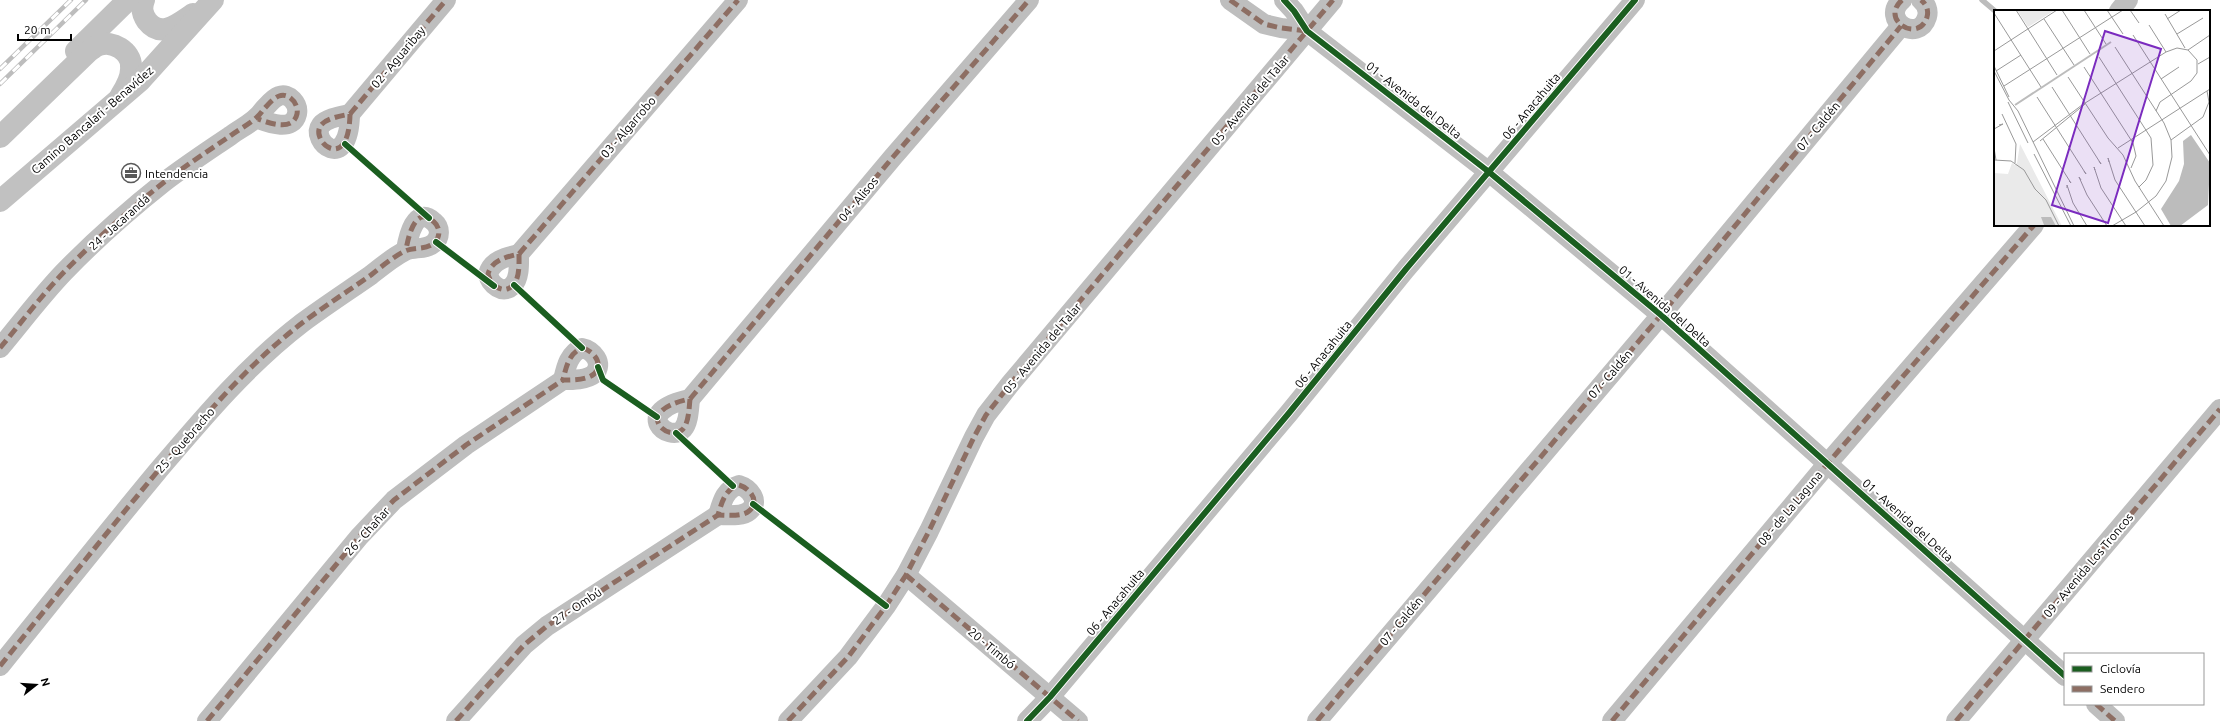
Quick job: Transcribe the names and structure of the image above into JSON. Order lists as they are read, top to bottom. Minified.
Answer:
{"streets":{"main road":["Camino Bancalari - Benavídez"],"street":["02 - Aguaribay","05 - Avenida del Talar","01 - Avenida del Delta","06 - Anacahuita","07 - Caldén","03 - Algarrobo","04 - Alisos","24 - Jacarandá","25 - Quebracho","08 - de La Laguna","26 - Chañar","09 - Avenida Los Troncos","27 - Ombú","20 - Timbó"]},"crossings":[["05 - Avenida del Talar","01 - Avenida del Delta"],["05 - Avenida del Talar","20 - Timbó"],["01 - Avenida del Delta","06 - Anacahuita"],["01 - Avenida del Delta","07 - Caldén"],["01 - Avenida del Delta","08 - de La Laguna"],["01 - Avenida del Delta","09 - Avenida Los Troncos"],["06 - Anacahuita","20 - Timbó"]],"places":{"office":["Intendencia"]},"legend":["Ciclovía","Sendero"],"scale_bar":"20 m","north":"right"}
